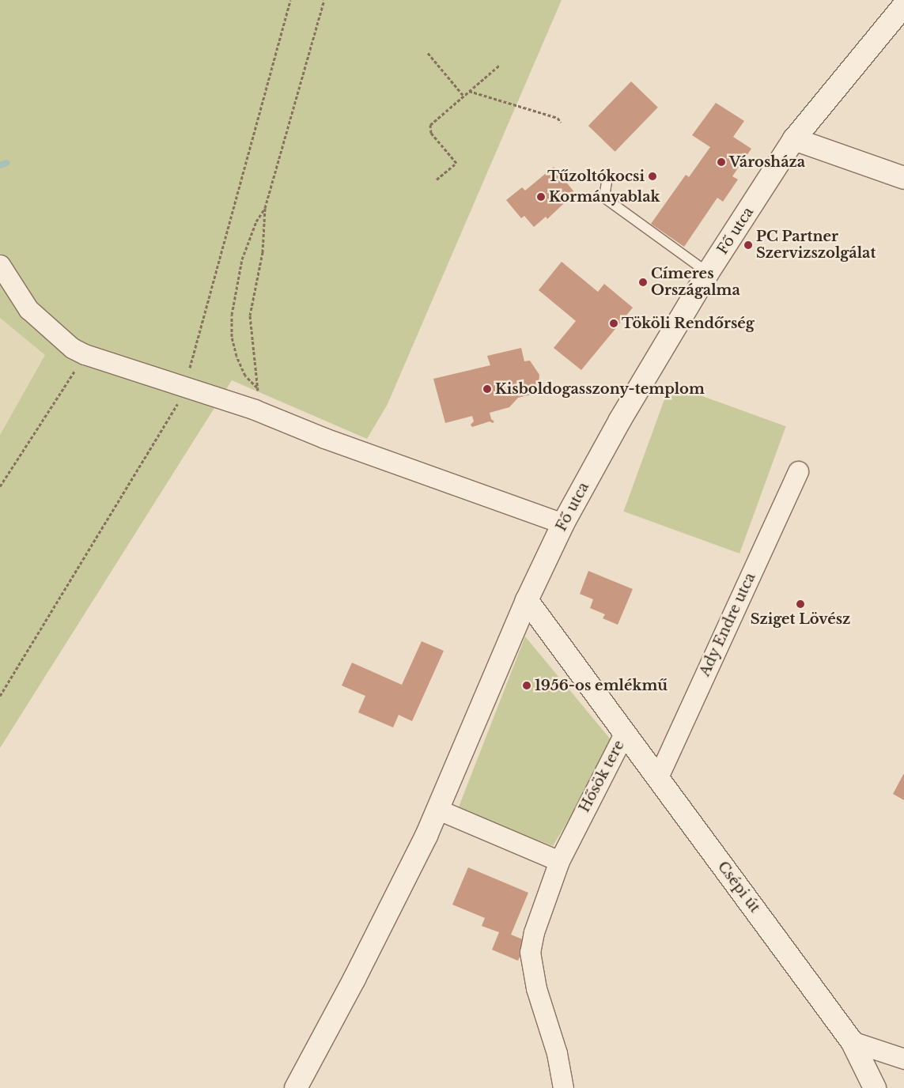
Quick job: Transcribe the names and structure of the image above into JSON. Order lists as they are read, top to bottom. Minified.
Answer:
{"streets":{"main road":["Fő utca","Hősök tere","Csépi út"],"street":["Ady Endre utca"]},"crossings":[["Fő utca","Hősök tere"],["Ady Endre utca","Csépi út"],["Hősök tere","Csépi út"]],"places":["Városháza","Tűzoltókocsi","Kormányablak","PC Partner Szervizszolgálat","Címeres Országalma","Tököli Rendőrség","Kisboldogasszony-templom","Sziget Lövész","1956-os emlékmű"]}
